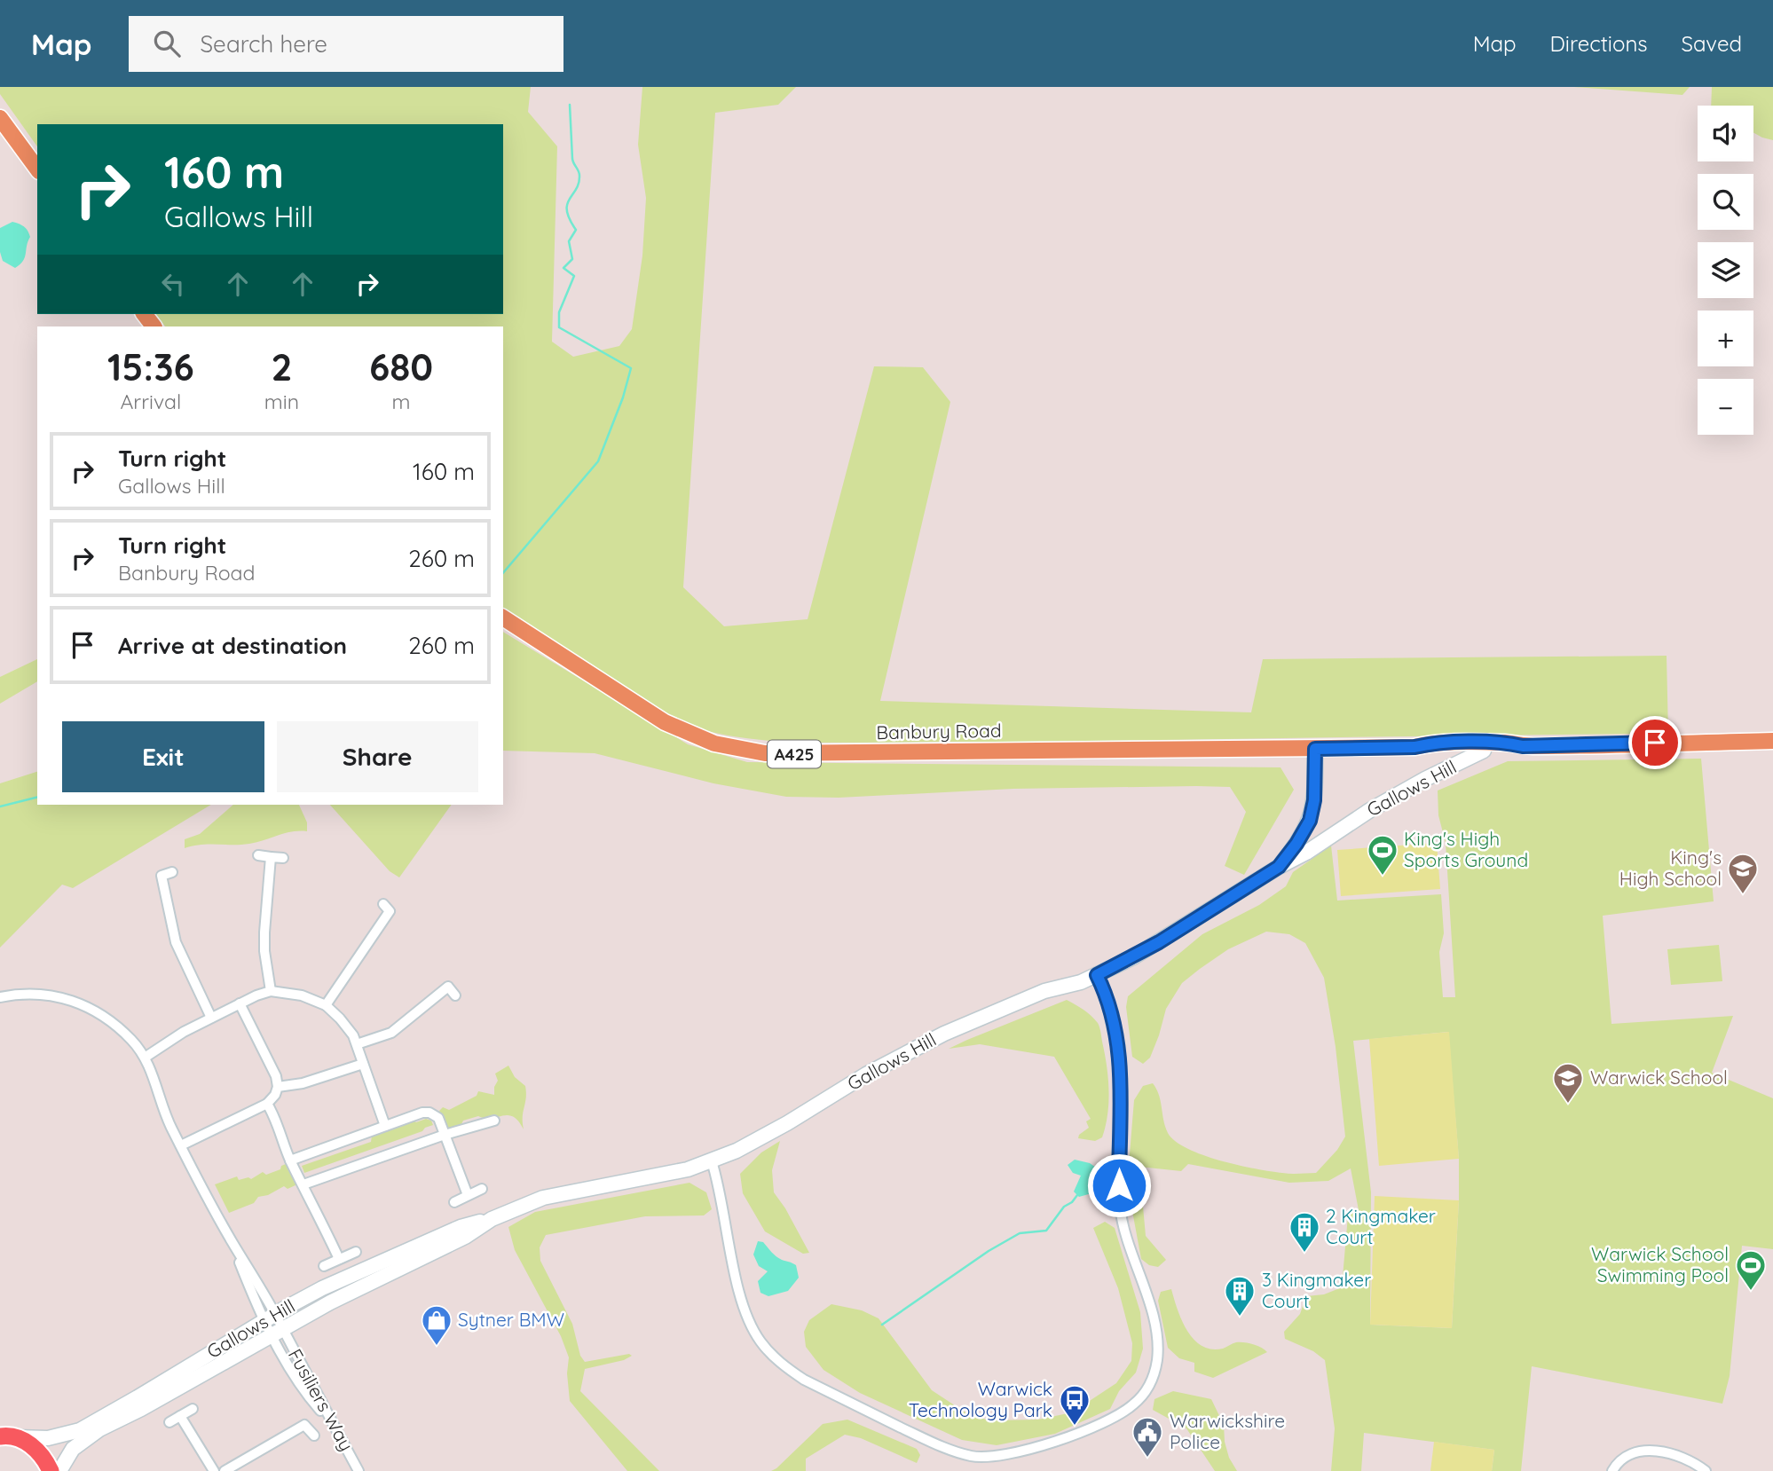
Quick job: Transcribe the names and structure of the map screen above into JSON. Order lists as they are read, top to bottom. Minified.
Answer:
{"streets":{"main road":["Banbury Road","A425"],"street":["Gallows Hill","Fusiliers Way"]},"crossings":[["Banbury Road","Gallows Hill"],["Gallows Hill","Fusiliers Way"]],"places":{"sports":["King's High Sports Ground","Warwick School Swimming Pool"],"school or university":["King's High School","Warwick School"],"building":["2 Kingmaker Court","3 Kingmaker Court"],"shop":["Sytner BMW"],"bus stop":["Warwick Technology Park"],"public building":["Warwickshire Police"]},"page":{"header":"Map","search":"Search here","nav":["Map","Directions","Saved"],"map_buttons":["+","−"],"turn":["160 m","Gallows Hill"],"eta":["15:36","Arrival","2","min","680","m"],"list":[{"name":"Turn right","note":"Gallows Hill","value":"160 m"},{"name":"Turn right","note":"Banbury Road","value":"260 m"},{"name":"Arrive at destination","value":"260 m"}],"buttons":["Exit","Share"]}}
